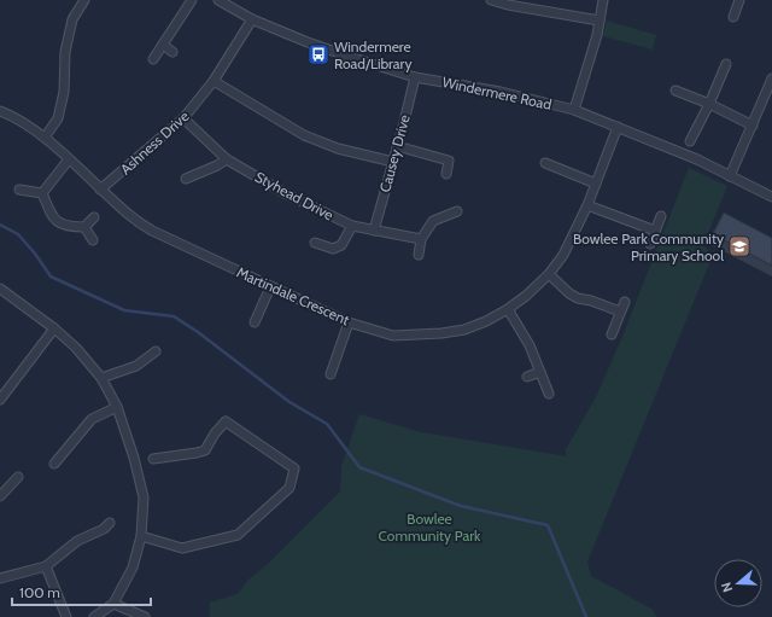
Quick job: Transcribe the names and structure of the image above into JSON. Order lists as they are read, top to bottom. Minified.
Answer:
{"streets":{"street":["Windermere Road","Ashness Drive","Causey Drive","Styhead Drive","Martindale Crescent"]},"crossings":[["Windermere Road","Ashness Drive"],["Windermere Road","Causey Drive"],["Windermere Road","Martindale Crescent"],["Ashness Drive","Styhead Drive"],["Ashness Drive","Martindale Crescent"],["Causey Drive","Styhead Drive"]],"parks":["Bowlee Community Park"],"places":{"bus stop":["Windermere Road/Library"],"school or university":["Bowlee Park Community Primary School"]},"scale_bar":"100 m","north":"left"}
